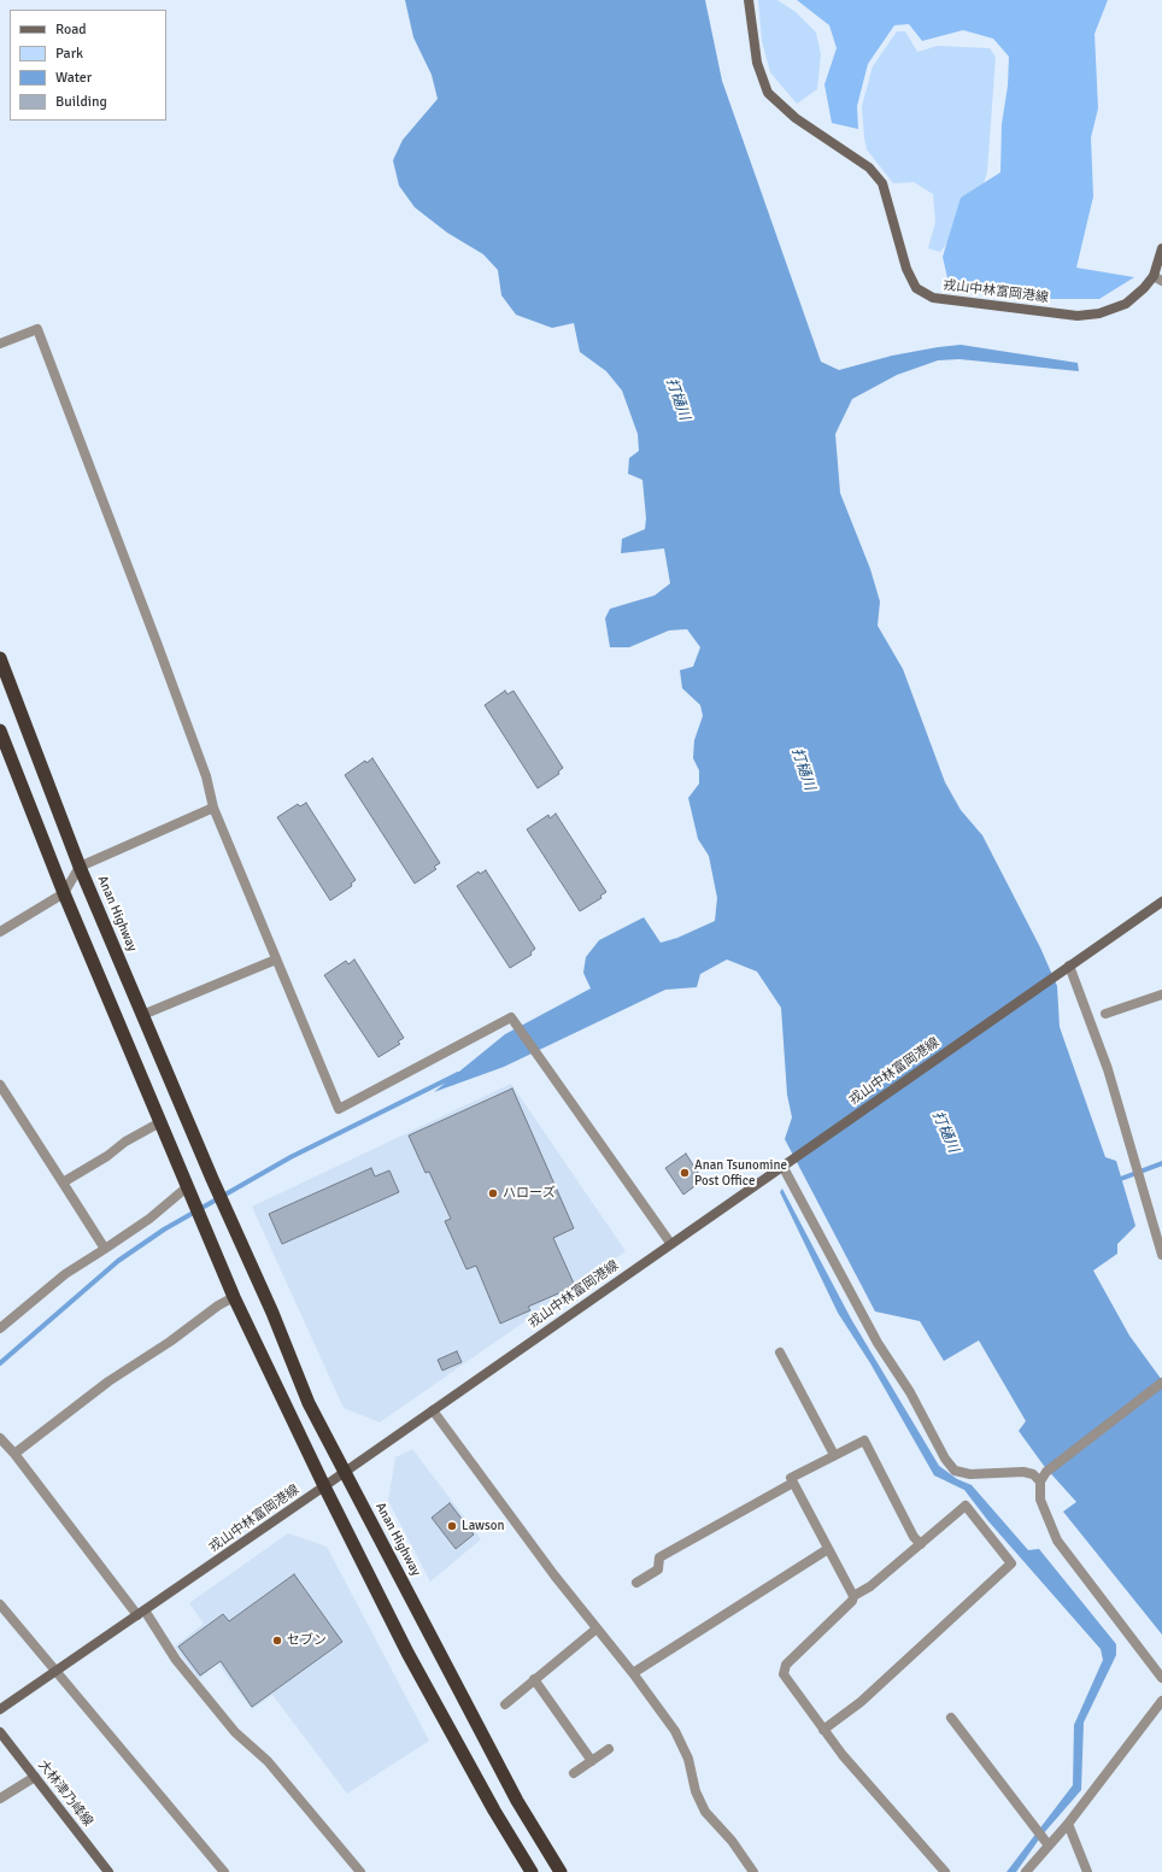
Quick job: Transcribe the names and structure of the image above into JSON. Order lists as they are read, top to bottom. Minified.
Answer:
{"streets":{"highway":["Anan Highway"],"main road":["戎山中林富岡港線","大林津乃峰線"]},"crossings":[["戎山中林富岡港線","Anan Highway"]],"water":["打樋川"],"places":["Anan Tsunomine Post Office","ハローズ","Lawson","セブン"],"legend":["Road","Park","Water","Building"]}
